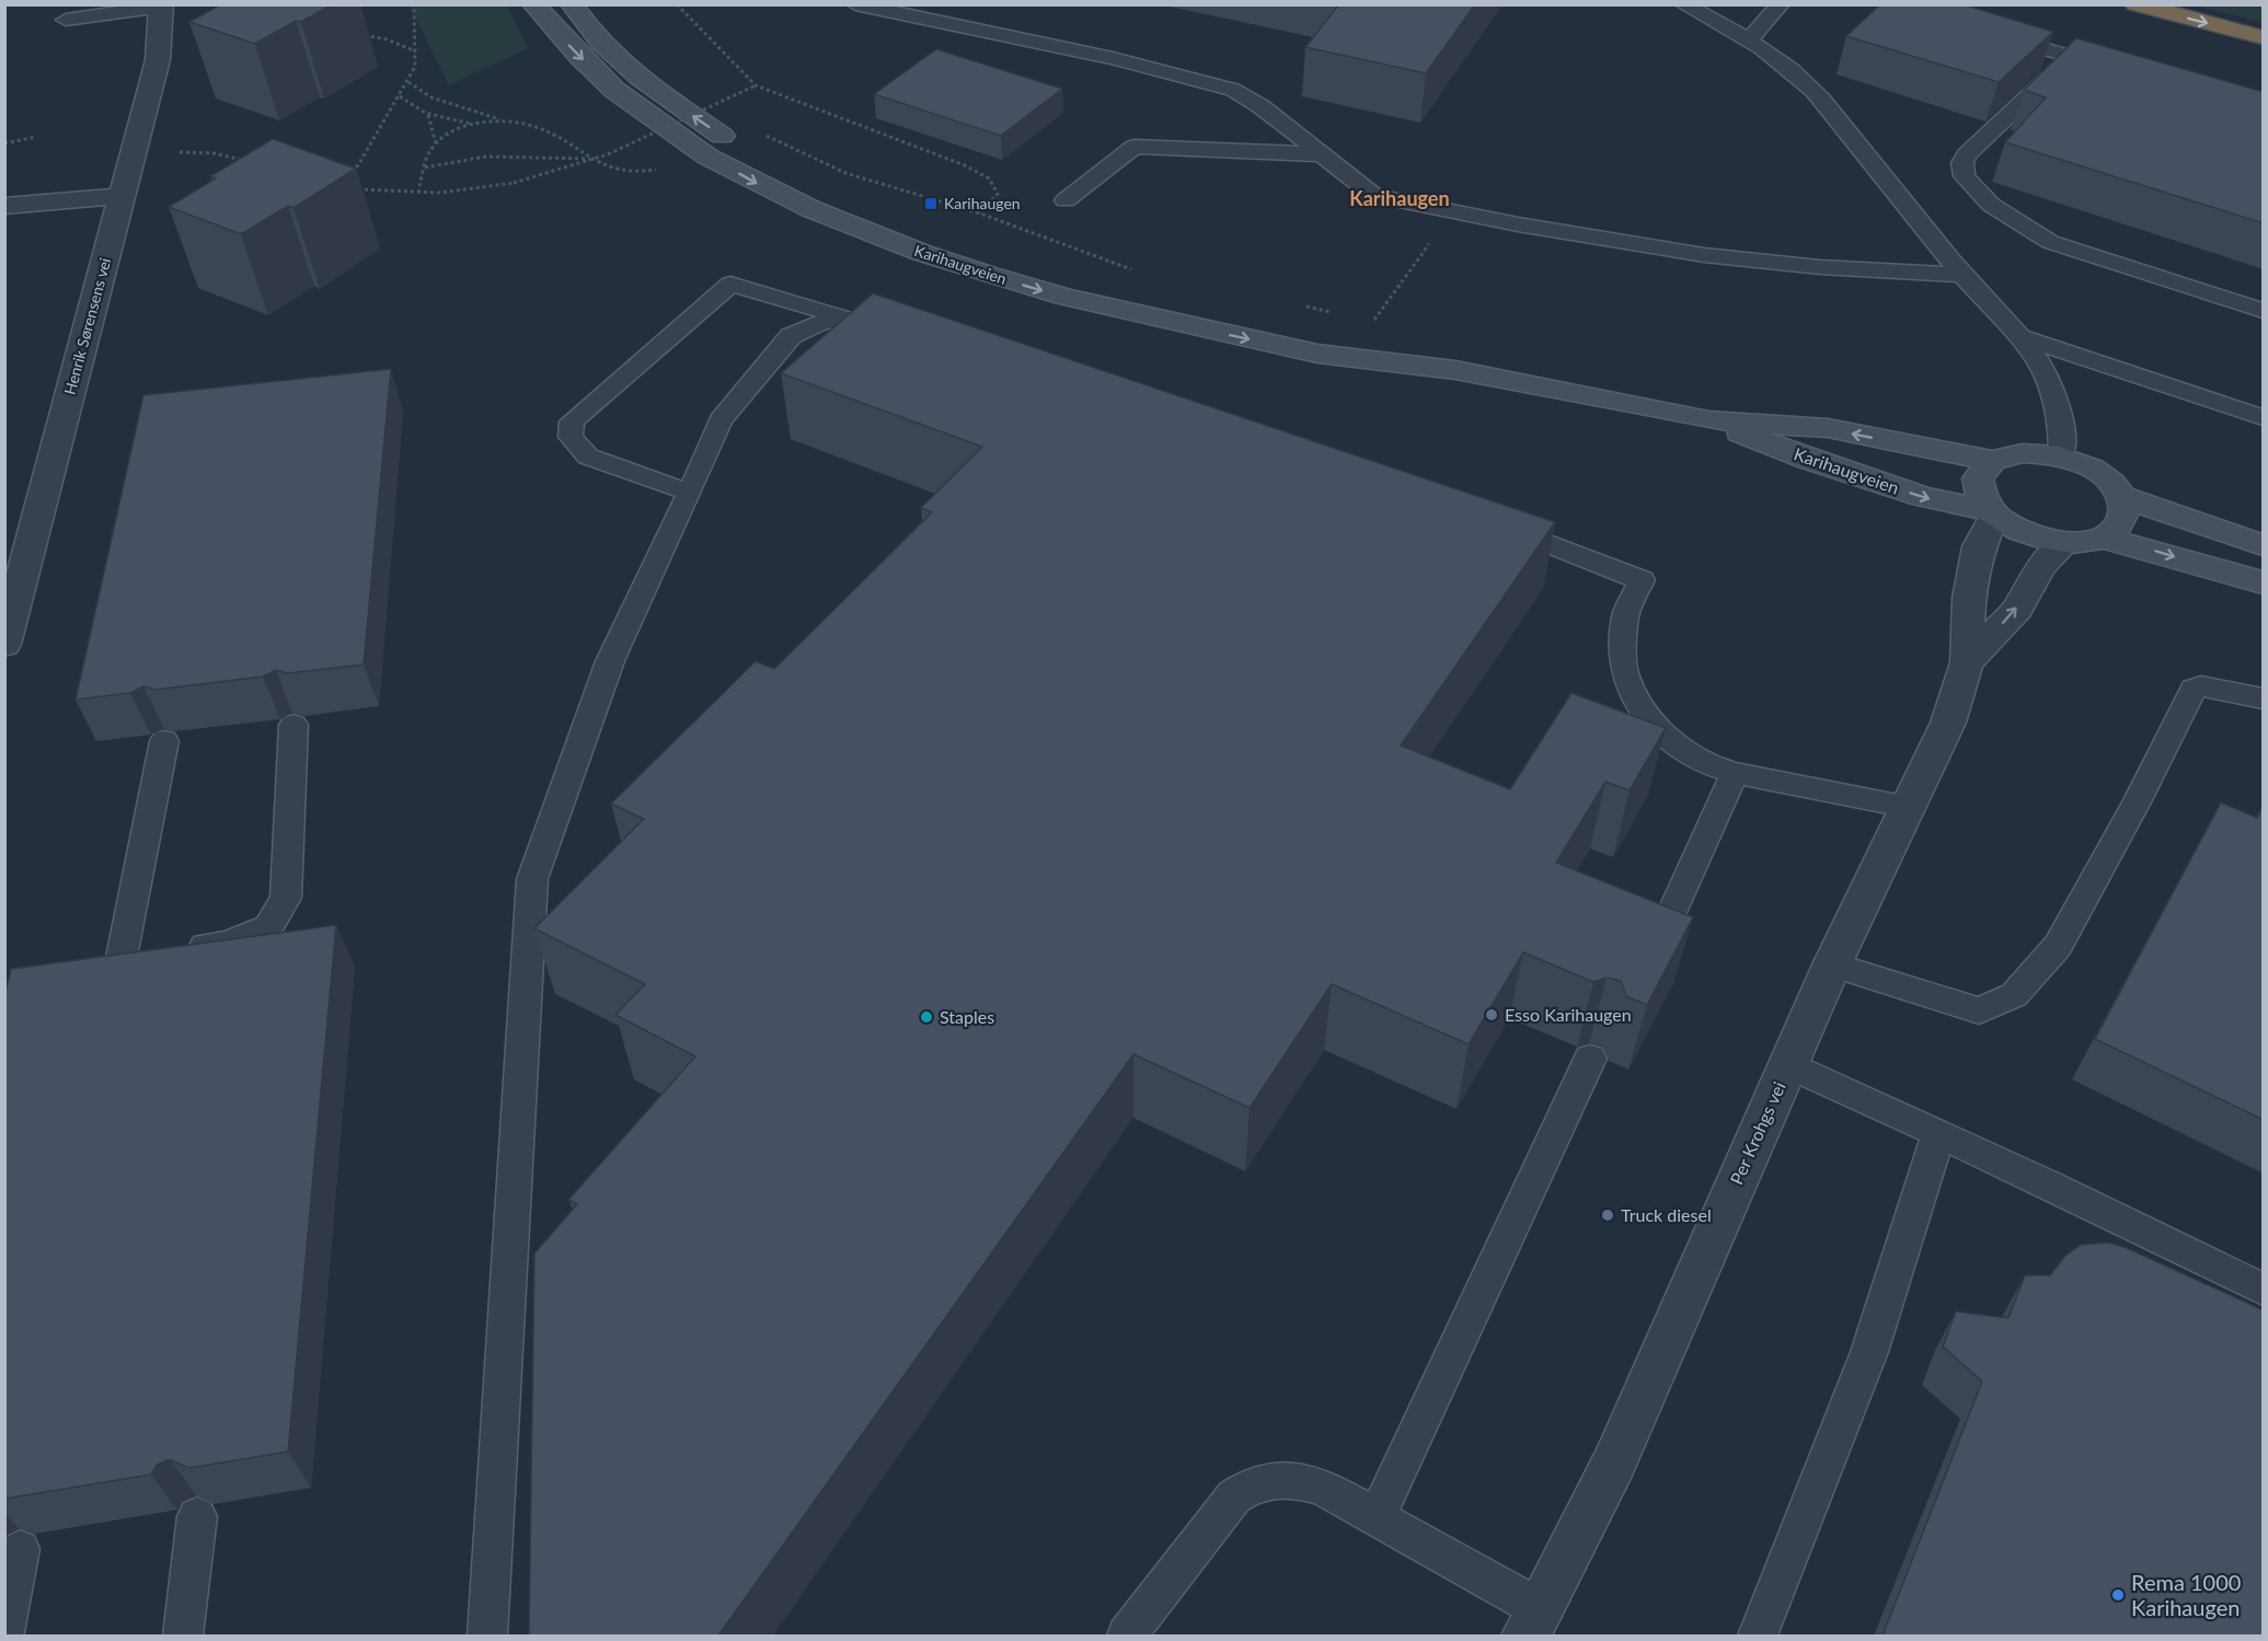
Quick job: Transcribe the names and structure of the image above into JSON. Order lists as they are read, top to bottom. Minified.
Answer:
{"streets":{"main road":["Karihaugveien"],"street":["Henrik Sørensens vei","Per Krohgs vei"]},"crossings":[["Karihaugveien","Per Krohgs vei"]],"districts":["Karihaugen"],"places":{"transit":["Karihaugen"],"other":["Esso Karihaugen","Staples","Truck diesel","Rema 1000 Karihaugen"]}}
